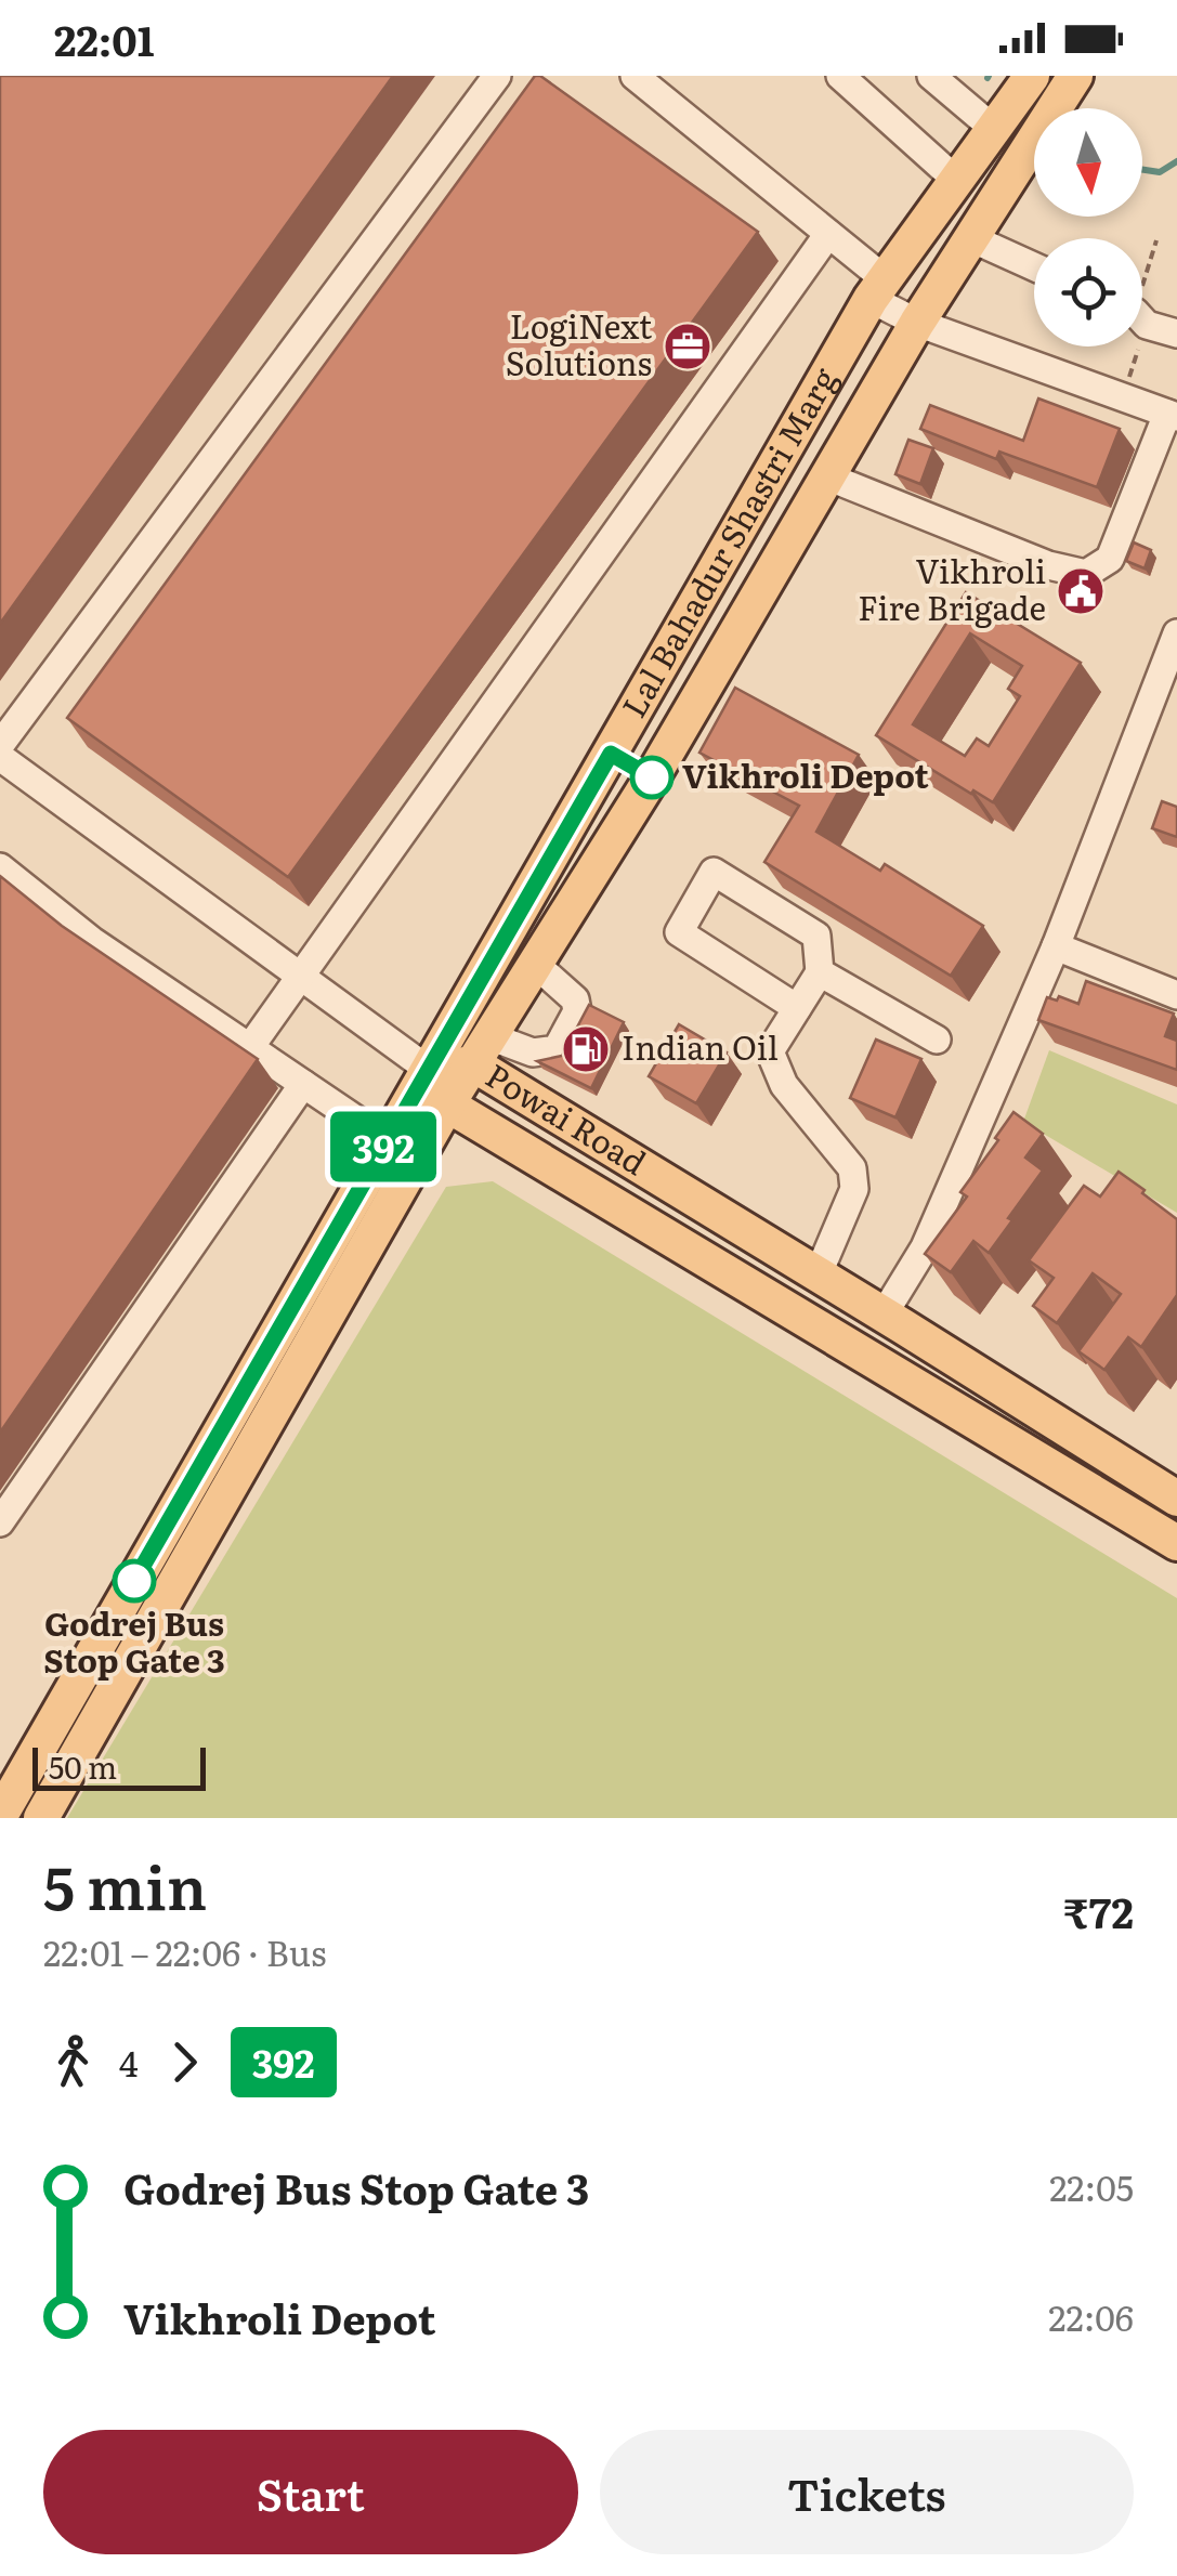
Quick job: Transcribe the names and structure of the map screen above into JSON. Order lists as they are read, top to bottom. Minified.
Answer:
{"streets":{"main road":["Lal Bahadur Shastri Marg","Powai Road"]},"crossings":[["Lal Bahadur Shastri Marg","Powai Road"]],"places":{"office":["LogiNext Solutions"],"public building":["Vikhroli Fire Brigade"],"other":["Vikhroli Depot","Godrej Bus Stop Gate 3"],"fuel station":["Indian Oil"]},"lines":["bus line 392"],"scale_bar":"50 m","north":"bottom","page":{"status":"22:01","on_map":"392","scale":"50 m","heading":["5 min","22:01 – 22:06 · Bus","₹72"],"legs":["4","392"],"list":[{"name":"Godrej Bus Stop Gate 3","value":"22:05"},{"name":"Vikhroli Depot","value":"22:06"}],"buttons":["Start","Tickets"]}}
